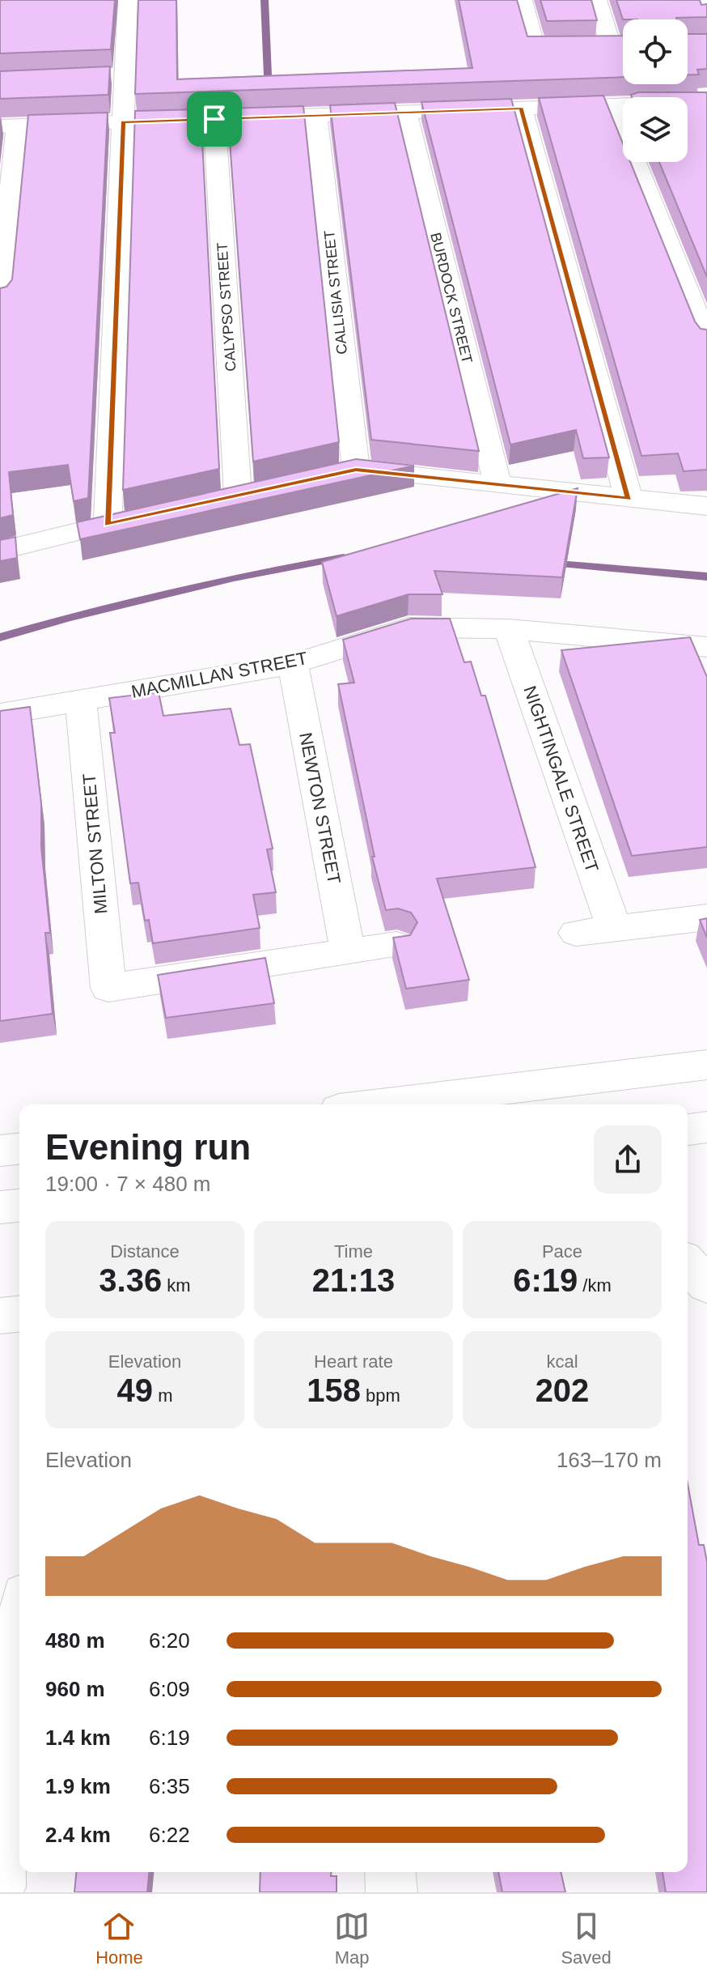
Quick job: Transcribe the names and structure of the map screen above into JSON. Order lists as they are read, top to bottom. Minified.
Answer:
{"streets":{"street":["CALLISIA STREET","BURDOCK STREET","CALYPSO STREET","MACMILLAN STREET","NIGHTINGALE STREET","NEWTON STREET","MILTON STREET"]},"crossings":[["CALLISIA STREET","BURDOCK STREET"],["MACMILLAN STREET","NIGHTINGALE STREET"],["MACMILLAN STREET","NEWTON STREET"],["MACMILLAN STREET","MILTON STREET"],["NEWTON STREET","MILTON STREET"]],"page":{"heading":["Evening run","19:00 · 7 × 480 m"],"stats":[["Distance","3.36 km"],["Time","21:13"],["Pace","6:19 /km"],["Elevation","49 m"],["Heart rate","158 bpm"],["kcal","202"]],"chart":["Elevation","163–170 m"],"list":[{"name":"480 m","note":"6:20"},{"name":"960 m","note":"6:09"},{"name":"1.4 km","note":"6:19"},{"name":"1.9 km","note":"6:35"},{"name":"2.4 km","note":"6:22"}],"tabs":["Home","Map","Saved"]}}
